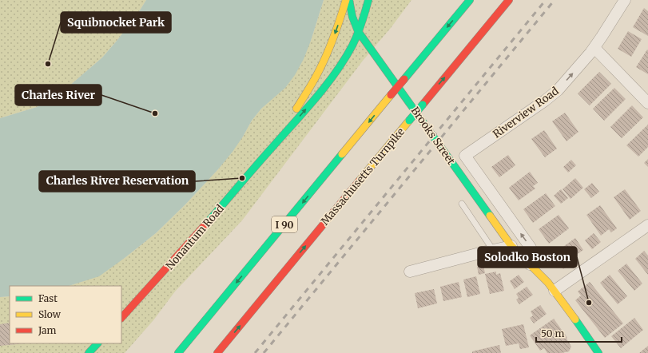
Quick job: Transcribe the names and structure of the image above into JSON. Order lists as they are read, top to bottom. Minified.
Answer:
{"streets":{"main road":["Brooks Street","Massachusetts Turnpike","I 90","Nonantum Road"],"street":["Riverview Road"]},"crossings":[["Riverview Road","Brooks Street"],["Brooks Street","Nonantum Road"]],"one_way":["Riverview Road"],"places":["Squibnocket Park","Charles River","Charles River Reservation","Solodko Boston"],"legend":["Fast","Slow","Jam"],"scale_bar":"50 m"}
